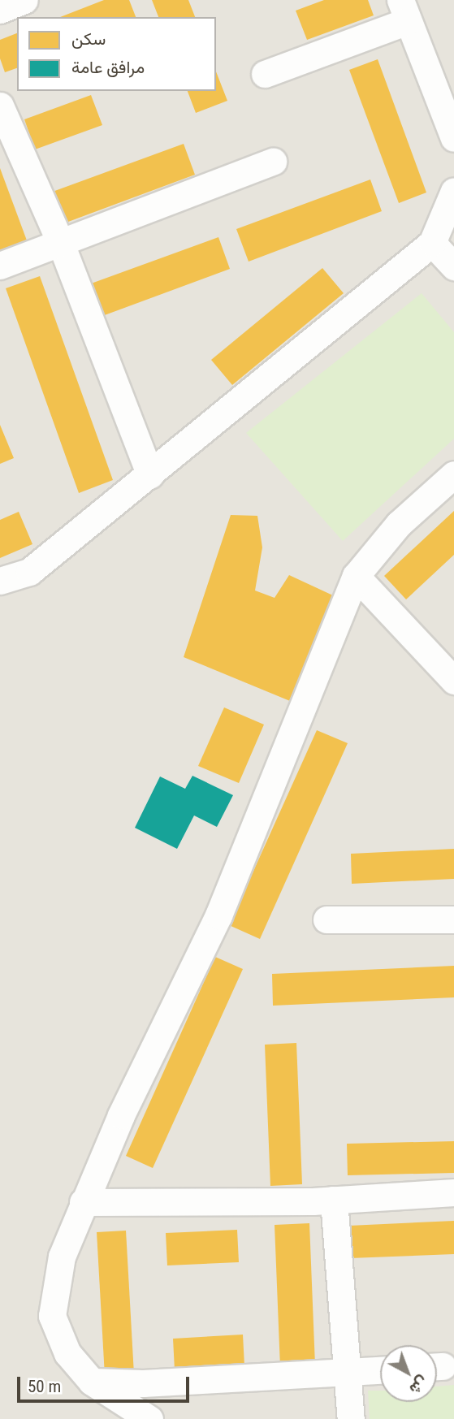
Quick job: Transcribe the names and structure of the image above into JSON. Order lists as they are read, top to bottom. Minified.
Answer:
{"legend":["سكن","مرافق عامة"],"scale_bar":"50 m","north":"bottom right"}
